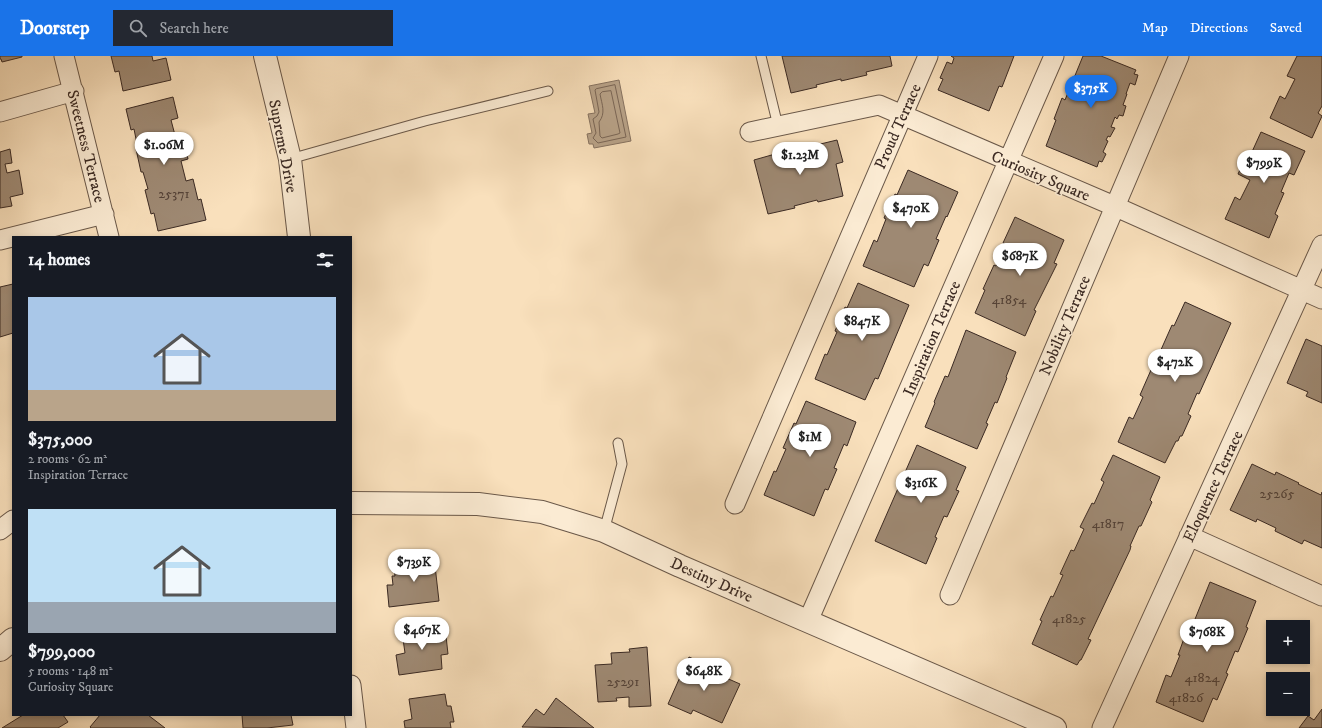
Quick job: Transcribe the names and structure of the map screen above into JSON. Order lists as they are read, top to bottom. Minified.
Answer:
{"streets":{"street":["Proud Terrace","Sweetness Terrace","Supreme Drive","Curiosity Square","Nobility Terrace","Inspiration Terrace","Eloquence Terrace","Destiny Drive"]},"crossings":[["Proud Terrace","Curiosity Square"],["Curiosity Square","Nobility Terrace"],["Curiosity Square","Inspiration Terrace"],["Curiosity Square","Eloquence Terrace"],["Inspiration Terrace","Destiny Drive"]],"house_numbers":["25371","41854","25265","41817","41825","41824","25291","41826"],"page":{"header":"Doorstep","search":"Search here","nav":["Map","Directions","Saved"],"price":["$375K","$1.06M","$1.23M","$799K","$470K","$687K","$847K","$472K","$1M","$316K","$739K","$467K","$768K","$648K"],"heading":"14 homes","list":[{"name":"$375,000","note":"2 rooms · 62 m² · Inspiration Terrace"},{"name":"$799,000","note":"5 rooms · 148 m² · Curiosity Square"}],"map_buttons":["+","−"]}}
